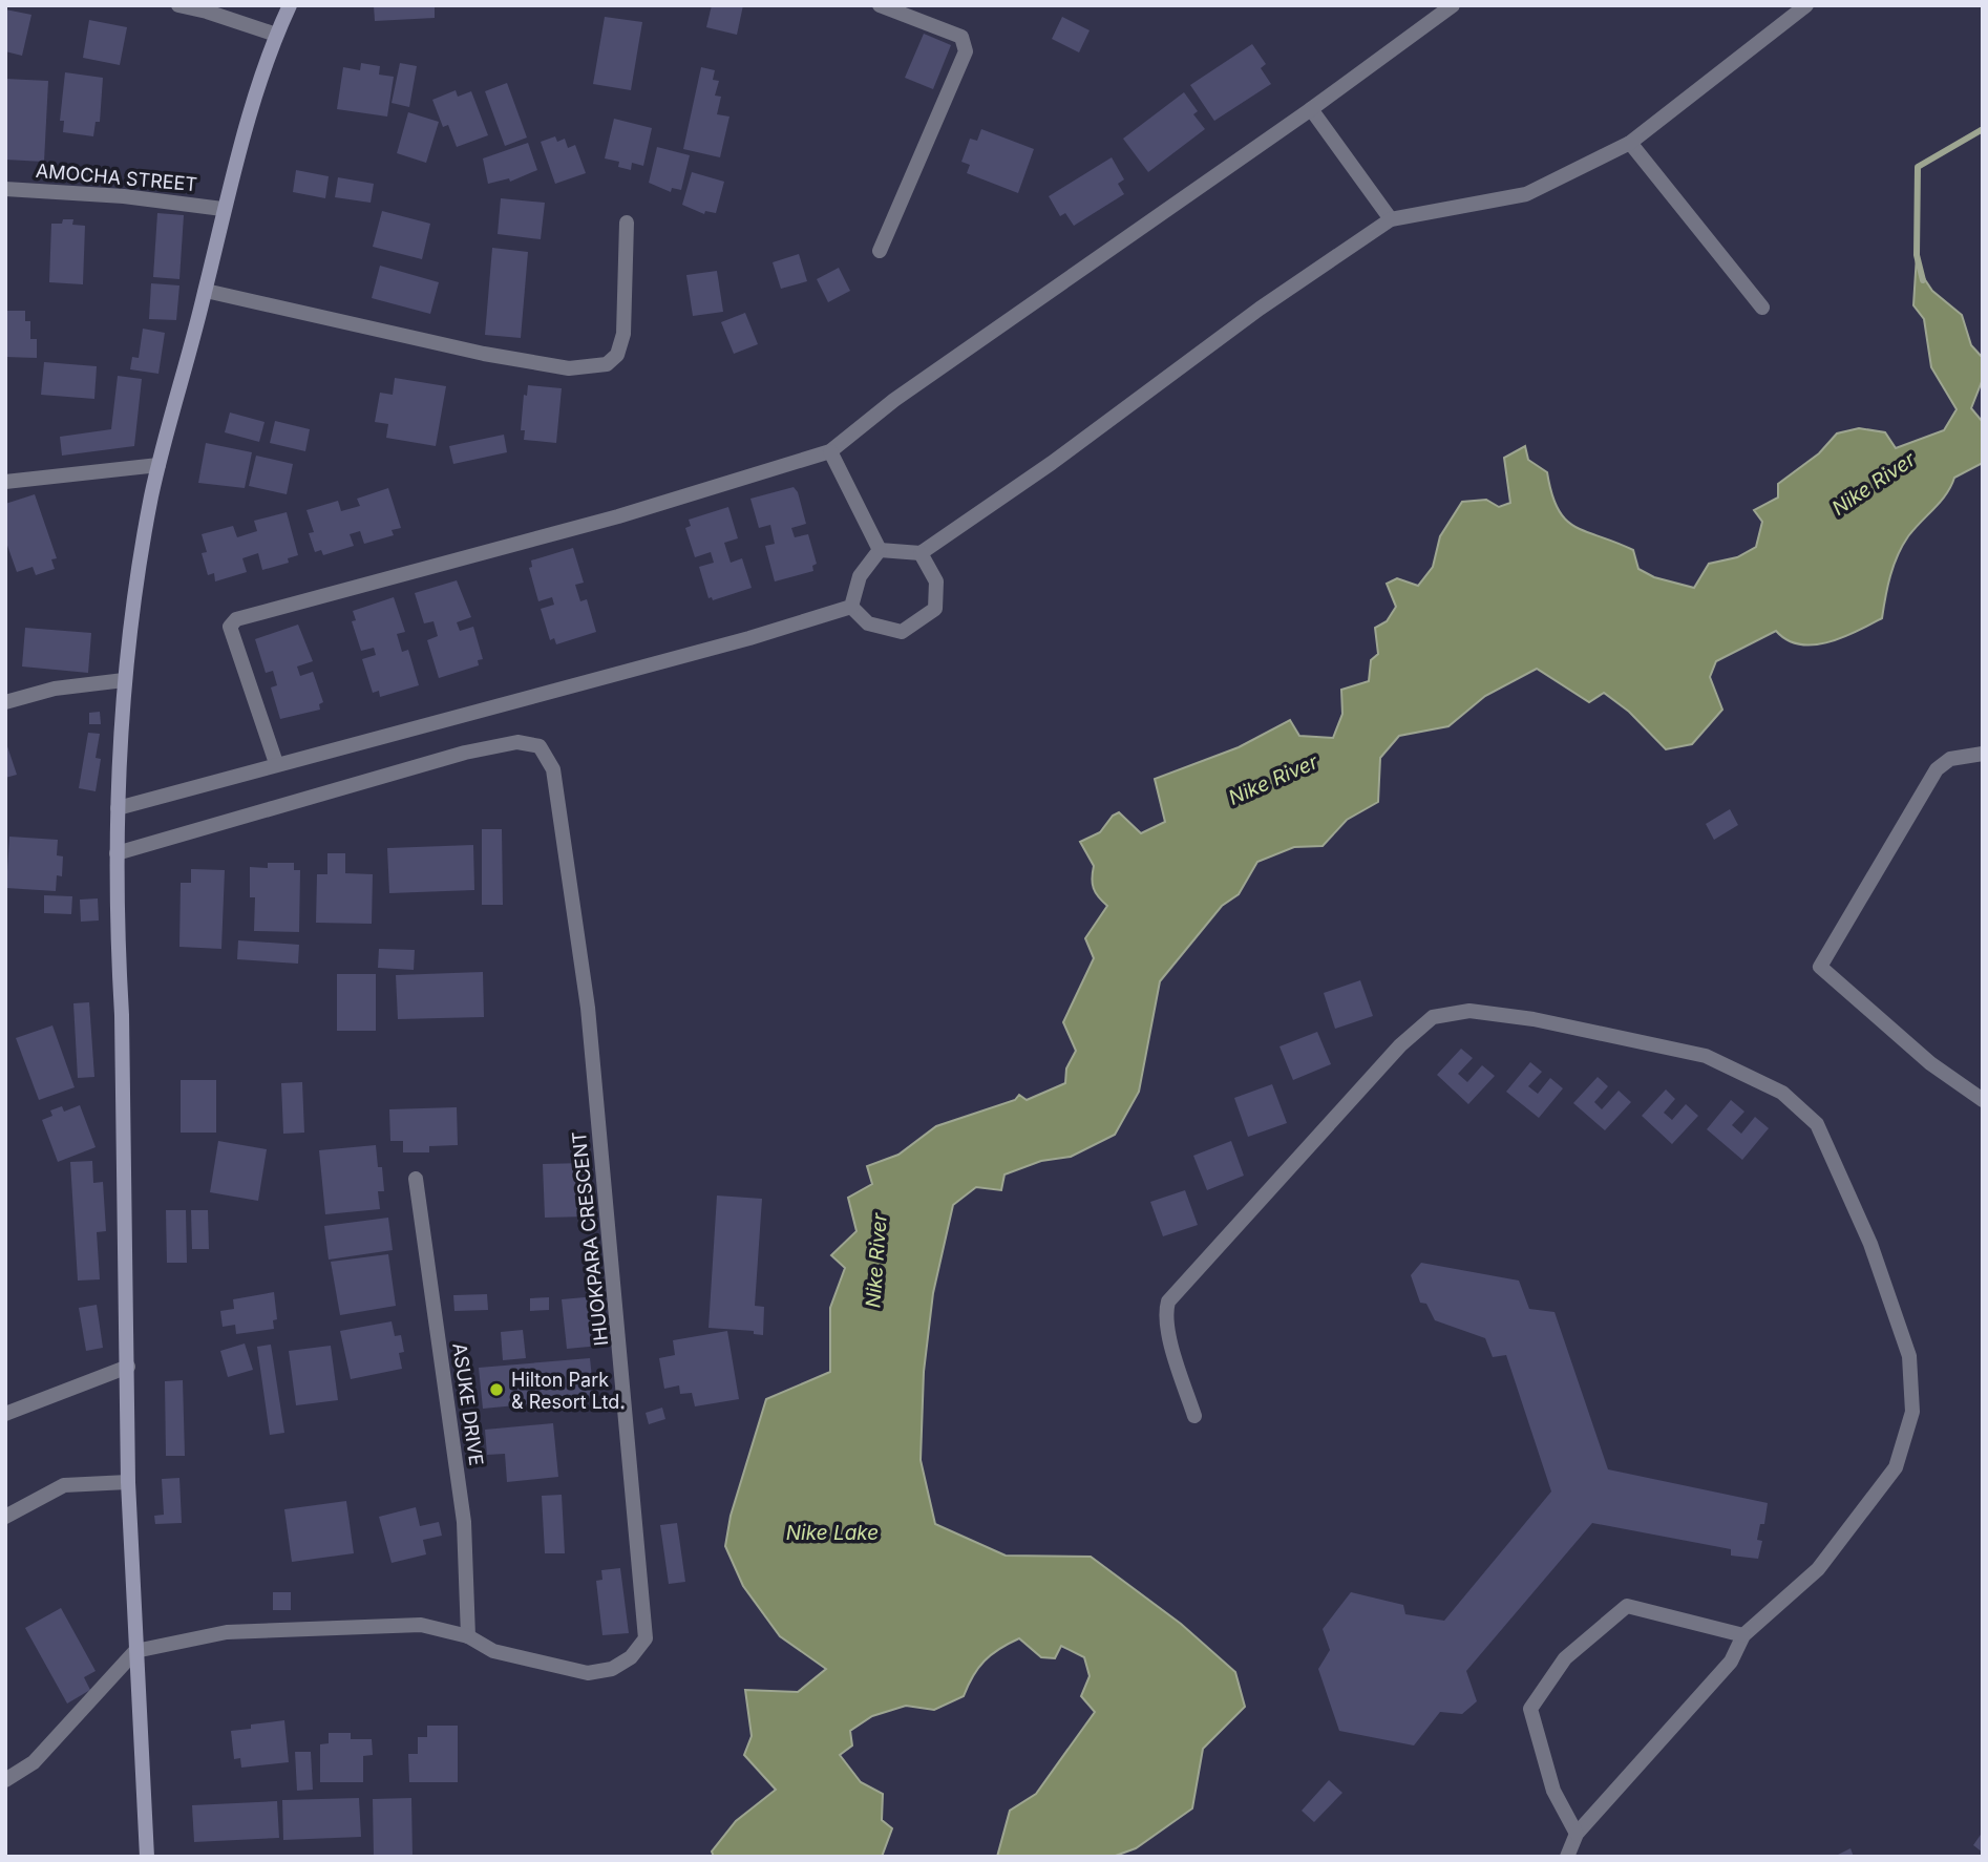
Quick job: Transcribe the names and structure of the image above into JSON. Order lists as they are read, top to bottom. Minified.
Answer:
{"streets":{"street":["AMOCHA STREET","IHUOKPARA CRESCENT","ASUKE DRIVE"]},"crossings":[["IHUOKPARA CRESCENT","ASUKE DRIVE"]],"water":["Nike River","Nike Lake"],"places":["Hilton Park & Resort Ltd."]}
